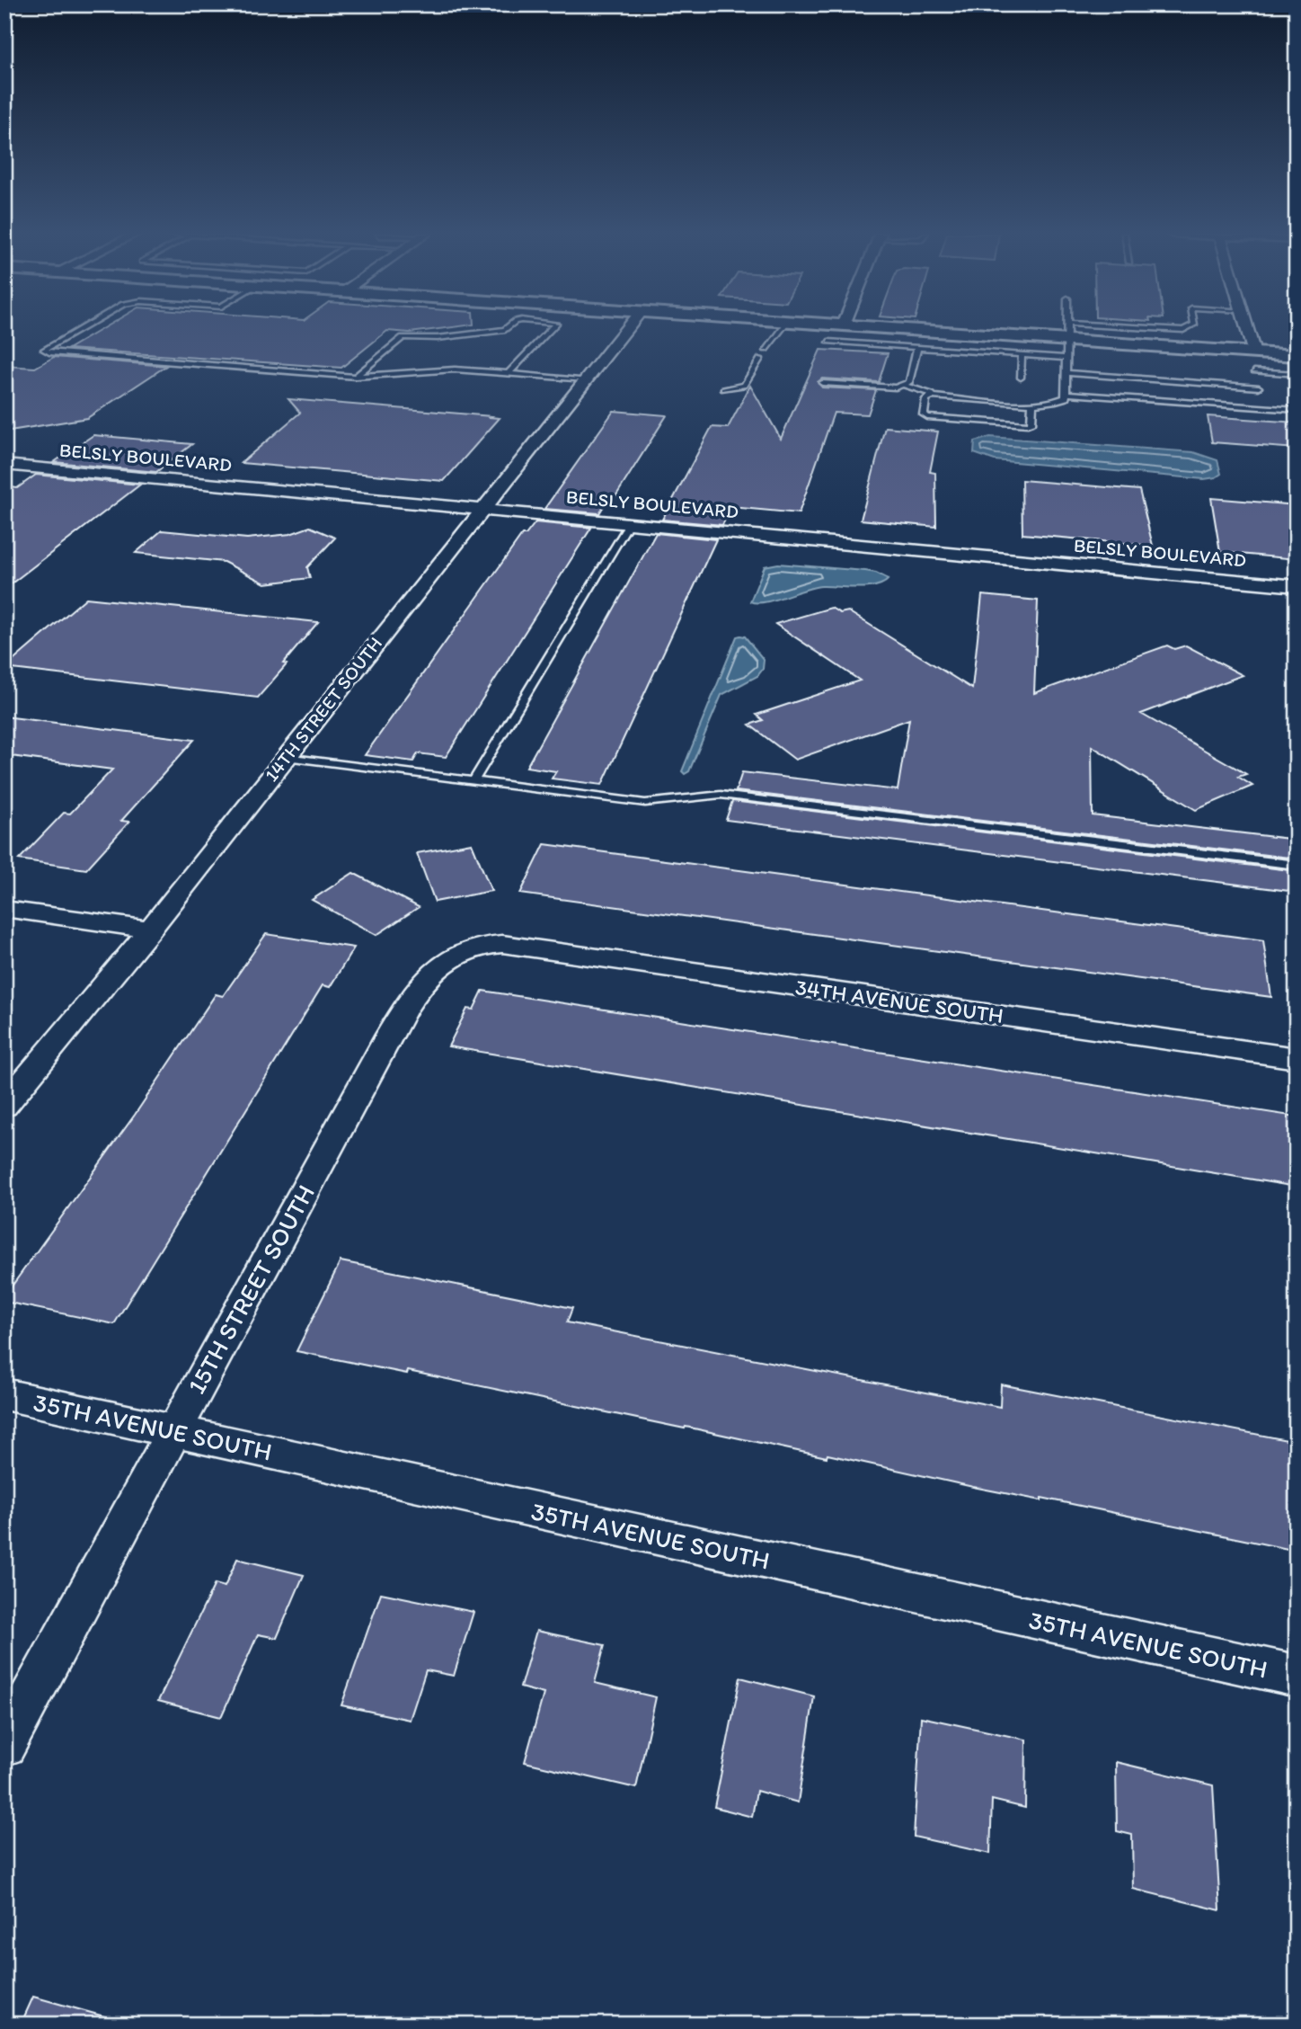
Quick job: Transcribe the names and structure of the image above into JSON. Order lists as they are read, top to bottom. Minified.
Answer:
{"streets":{"street":["BELSLY BOULEVARD","14TH STREET SOUTH","34TH AVENUE SOUTH","15TH STREET SOUTH","35TH AVENUE SOUTH"]},"crossings":[["BELSLY BOULEVARD","14TH STREET SOUTH"],["34TH AVENUE SOUTH","15TH STREET SOUTH"],["15TH STREET SOUTH","35TH AVENUE SOUTH"]]}
